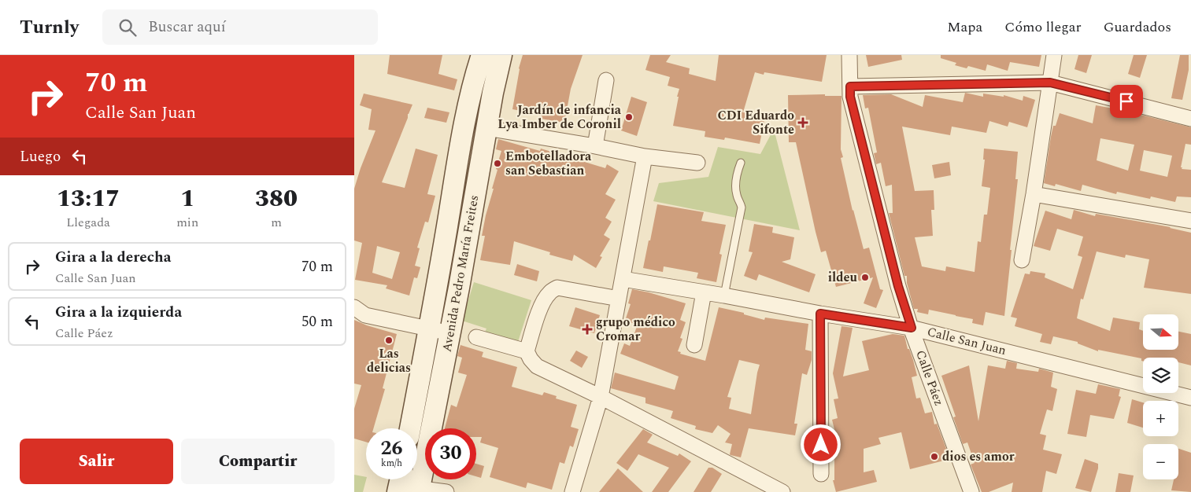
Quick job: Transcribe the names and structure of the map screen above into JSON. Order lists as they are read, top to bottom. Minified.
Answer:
{"streets":{"street":["Avenida Pedro María Freites","Calle San Juan","Calle Páez"]},"crossings":[["Calle San Juan","Calle Páez"]],"places":{"other":["Jardín de infancia Lya Imber de Coronil","Embotelladora san Sebastian","ildeu","Las delicias","dios es amor"],"health":["CDI Eduardo Sifonte","grupo médico Cromar"]},"north":"right","page":{"header":"Turnly","search":"Buscar aquí","nav":["Mapa","Cómo llegar","Guardados"],"turn":["70 m","Calle San Juan"],"then":"Luego","eta":["13:17","Llegada","1","min","380","m"],"list":[{"name":"Gira a la derecha","note":"Calle San Juan","value":"70 m"},{"name":"Gira a la izquierda","note":"Calle Páez","value":"50 m"}],"map_buttons":["+","−"],"speed":"26 km/h","limit":"30","buttons":["Salir","Compartir"]}}
